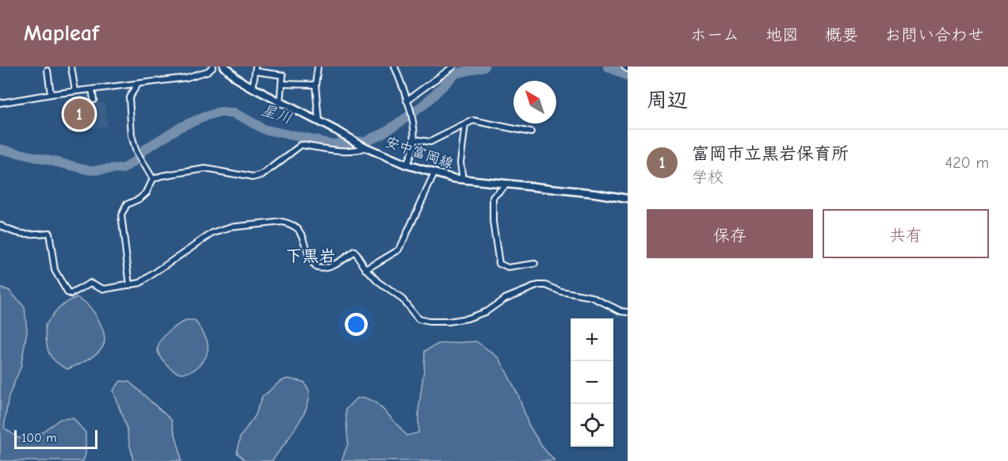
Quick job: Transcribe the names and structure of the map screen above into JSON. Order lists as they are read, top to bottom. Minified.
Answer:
{"streets":{"main road":["安中富岡線"]},"districts":["下黒岩"],"water":["星川"],"scale_bar":"100 m","north":"top left","page":{"header":"Mapleaf","nav":["ホーム","地図","概要","お問い合わせ"],"heading":"周辺","pins":"1","list":[{"mark":"1","name":"富岡市立黒岩保育所","note":"学校","value":"420 m"}],"buttons":["保存","共有"],"map_buttons":["+","−"],"scale":"100 m"}}
